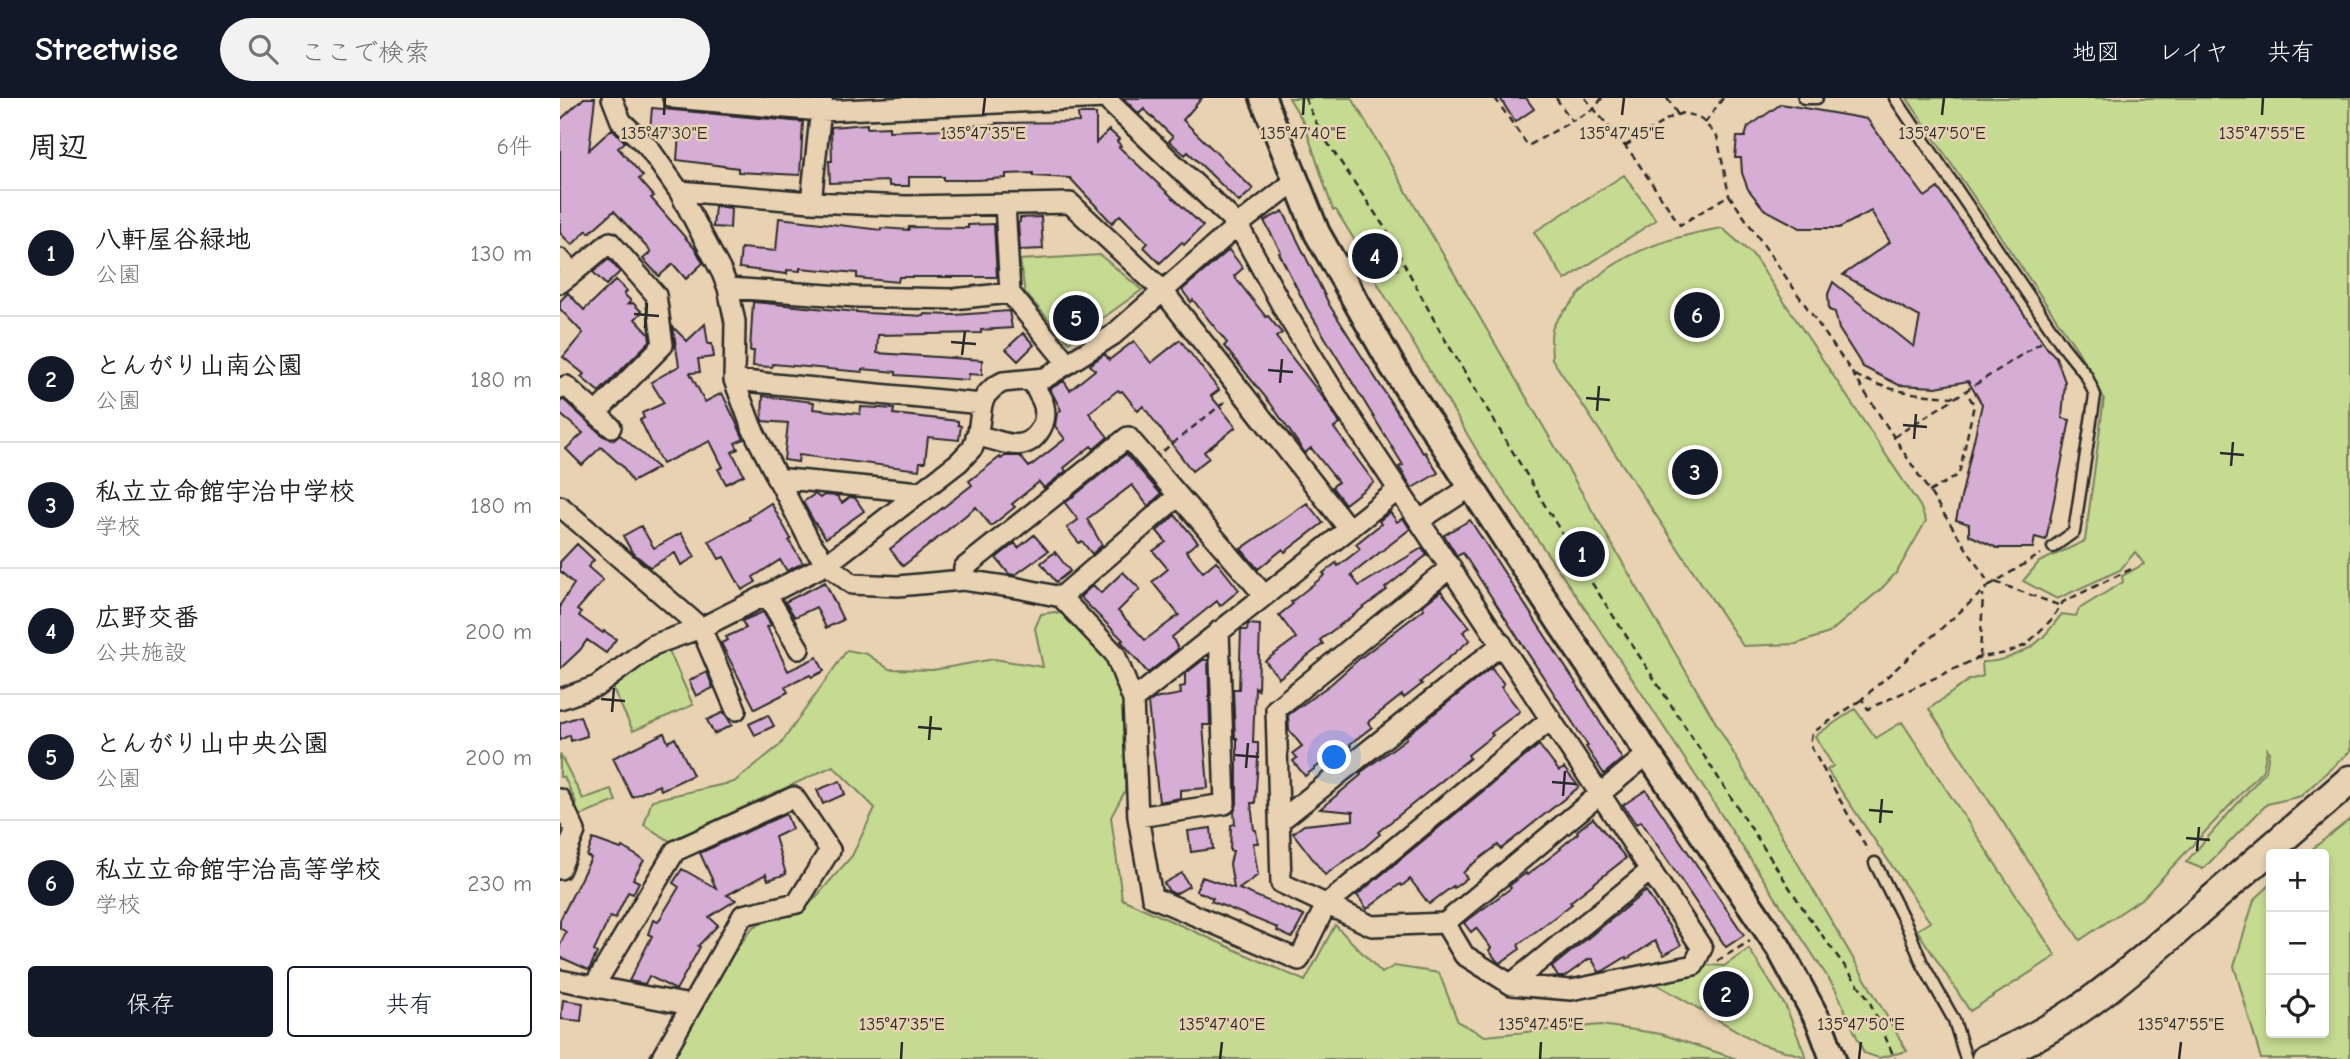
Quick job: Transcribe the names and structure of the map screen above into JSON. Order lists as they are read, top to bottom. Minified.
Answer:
{"page":{"header":"Streetwise","search":"ここで検索","nav":["地図","レイヤ","共有"],"heading":["周辺","6件"],"list":[{"mark":"1","name":"八軒屋谷緑地","note":"公園","value":"130 m"},{"mark":"2","name":"とんがり山南公園","note":"公園","value":"180 m"},{"mark":"3","name":"私立立命館宇治中学校","note":"学校","value":"180 m"},{"mark":"4","name":"広野交番","note":"公共施設","value":"200 m"},{"mark":"5","name":"とんがり山中央公園","note":"公園","value":"200 m"},{"mark":"6","name":"私立立命館宇治高等学校","note":"学校","value":"230 m"}],"pins":["4","6","5","3","1","2"],"map_buttons":["+","−"],"buttons":["保存","共有"]},"coordinates":["135°47'30\"E","135°47'35\"E","135°47'40\"E","135°47'45\"E","135°47'50\"E","135°47'55\"E"]}
